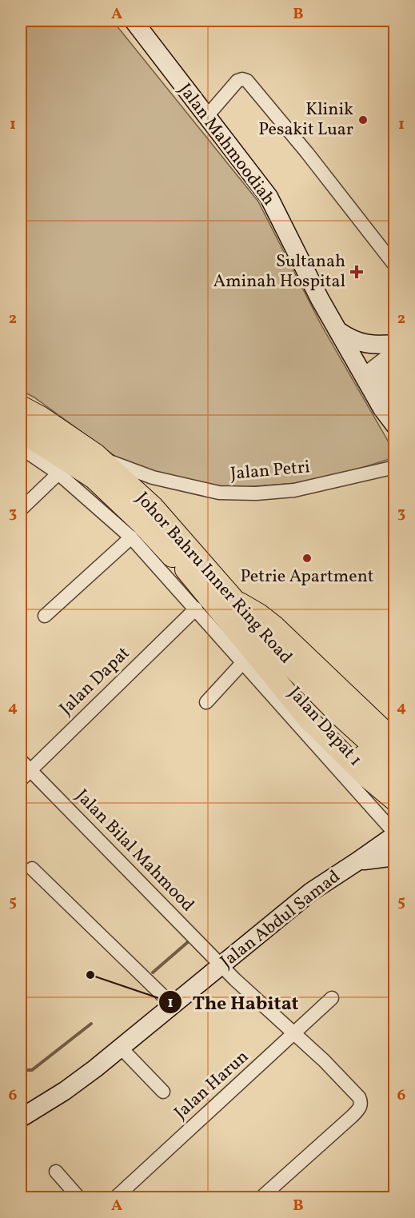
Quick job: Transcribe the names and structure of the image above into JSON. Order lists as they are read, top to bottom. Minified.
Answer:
{"streets":{"highway":["Johor Bahru Inner Ring Road"],"main road":["Jalan Mahmoodiah","Jalan Abdul Samad"],"street":["Jalan Petri","Jalan Dapat","Jalan Dapat 1","Jalan Bilal Mahmood","Jalan Harun"]},"crossings":[["Jalan Petri","Johor Bahru Inner Ring Road"],["Johor Bahru Inner Ring Road","Jalan Dapat 1"],["Jalan Dapat","Jalan Dapat 1"],["Jalan Dapat","Jalan Bilal Mahmood"],["Jalan Dapat 1","Jalan Abdul Samad"],["Jalan Bilal Mahmood","Jalan Abdul Samad"],["Jalan Bilal Mahmood","Jalan Harun"]],"places":{"other":["Klinik Pesakit Luar","Petrie Apartment","The Habitat"],"health":["Sultanah Aminah Hospital"]},"grid":{"columns":["A","B"],"rows":["1","2","3","4","5","6"]}}
